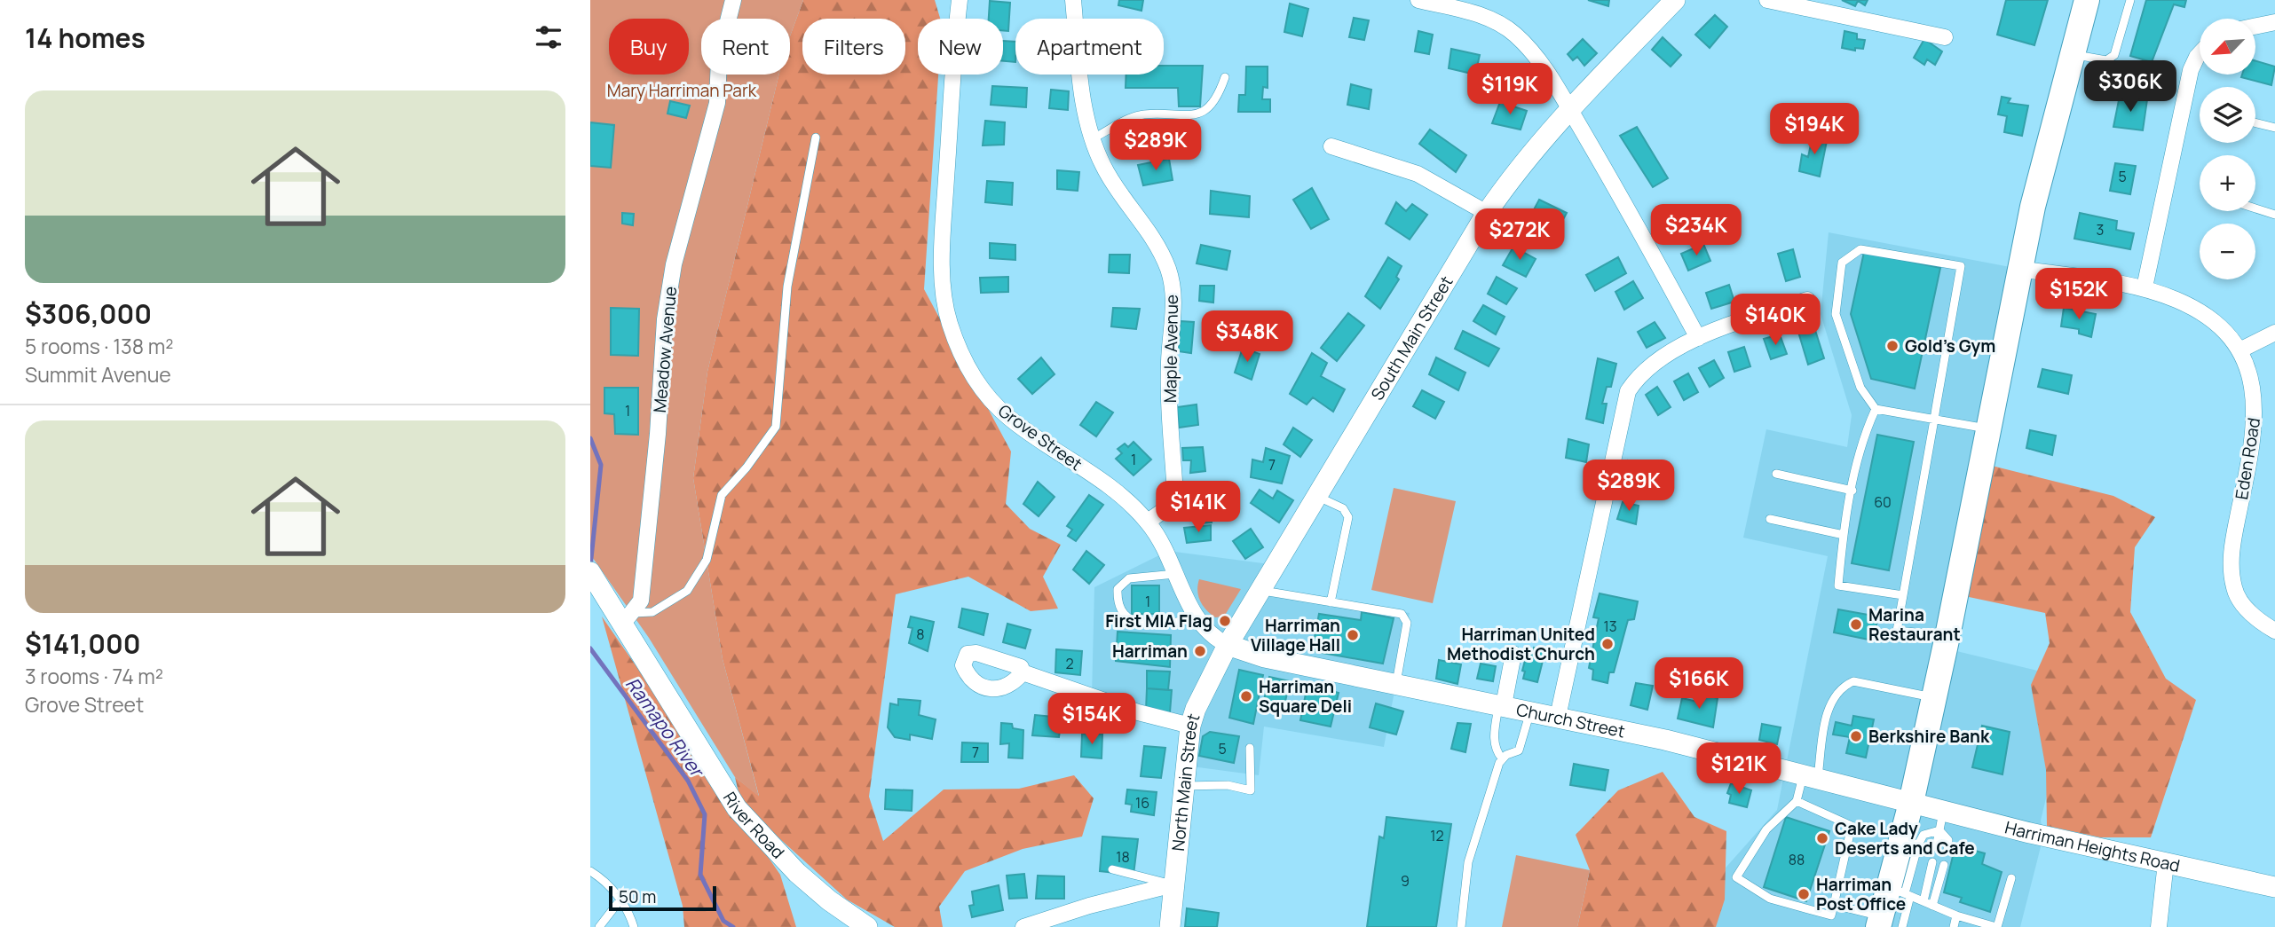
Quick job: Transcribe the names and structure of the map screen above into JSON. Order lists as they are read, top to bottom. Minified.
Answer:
{"streets":{"street":["South Main Street","Maple Avenue","Meadow Avenue","Grove Street","Eden Road","Church Street","North Main Street","River Road","Harriman Heights Road"]},"crossings":[["South Main Street","Grove Street"],["South Main Street","Church Street"],["South Main Street","North Main Street"],["Maple Avenue","Grove Street"],["Meadow Avenue","River Road"],["Grove Street","Church Street"],["Grove Street","North Main Street"],["Church Street","North Main Street"],["Church Street","Harriman Heights Road"]],"water":["Ramapo River"],"parks":["Mary Harriman Park"],"places":["Gold's Gym","First MIA Flag","Marina Restaurant","Harriman Village Hall","Harriman United Methodist Church","Harriman","Harriman Square Deli","Berkshire Bank","Cake Lady Deserts and Cafe","Harriman Post Office"],"house_numbers":["5","3","1","1","7","60","1","13","8","2","5","7","16","12","18","88","9"],"scale_bar":"50 m","north":"bottom left","page":{"heading":"14 homes","map_buttons":["+","−"],"chip":["Buy","Rent","Filters","New","Apartment"],"price":["$306K","$119K","$194K","$289K","$234K","$272K","$152K","$140K","$348K","$289K","$141K","$166K","$154K","$121K"],"list":[{"name":"$306,000","note":"5 rooms · 138 m² · Summit Avenue"},{"name":"$141,000","note":"3 rooms · 74 m² · Grove Street"}],"scale":"50 m"}}
